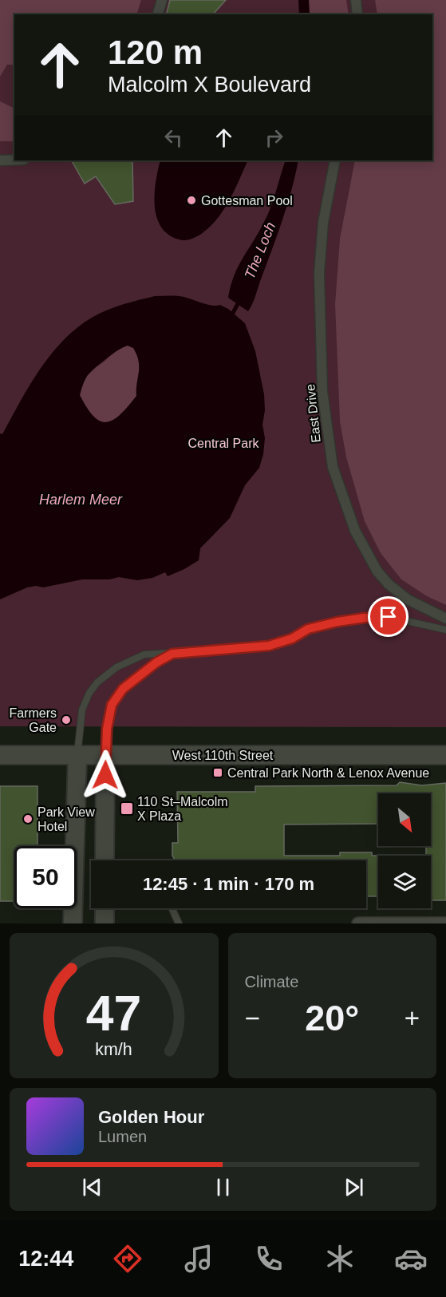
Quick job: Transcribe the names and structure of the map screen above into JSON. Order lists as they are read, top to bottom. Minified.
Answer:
{"streets":{"main road":["West 110th Street"],"street":["East Drive"]},"water":["The Loch","Harlem Meer"],"parks":["Central Park"],"places":{"other":["Gottesman Pool","Farmers Gate","Park View Hotel"],"transit":["Central Park North & Lenox Avenue","110 St–Malcolm X Plaza"]},"north":"bottom right","page":{"turn":["120 m","Malcolm X Boulevard"],"limit":"50","trip":"12:45 · 1 min · 170 m","tile":"Climate","heat":["−","20°","+"],"song":["Golden Hour","Lumen"],"tabs":"12:44","gauge":["47","km/h"]}}
